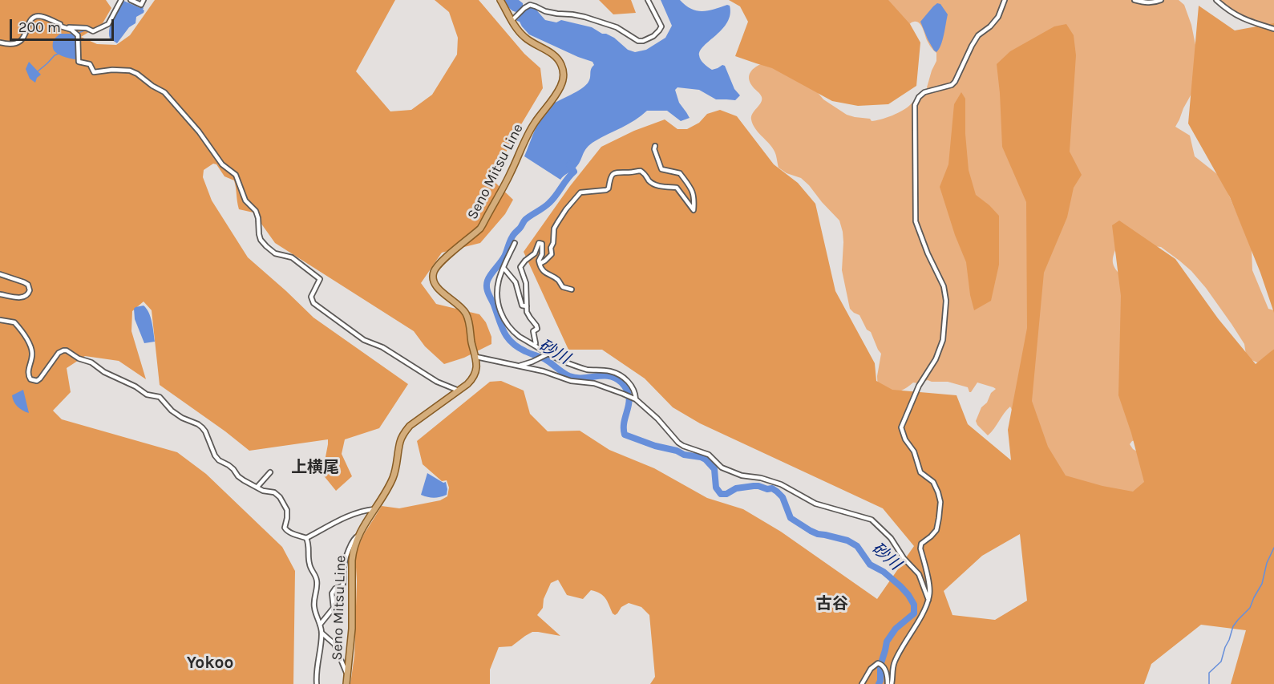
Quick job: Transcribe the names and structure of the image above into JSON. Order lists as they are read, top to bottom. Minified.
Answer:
{"streets":{"main road":["Seno Mitsu Line"]},"districts":["上横尾","古谷","Yokoo"],"water":["砂川"],"scale_bar":"200 m"}
